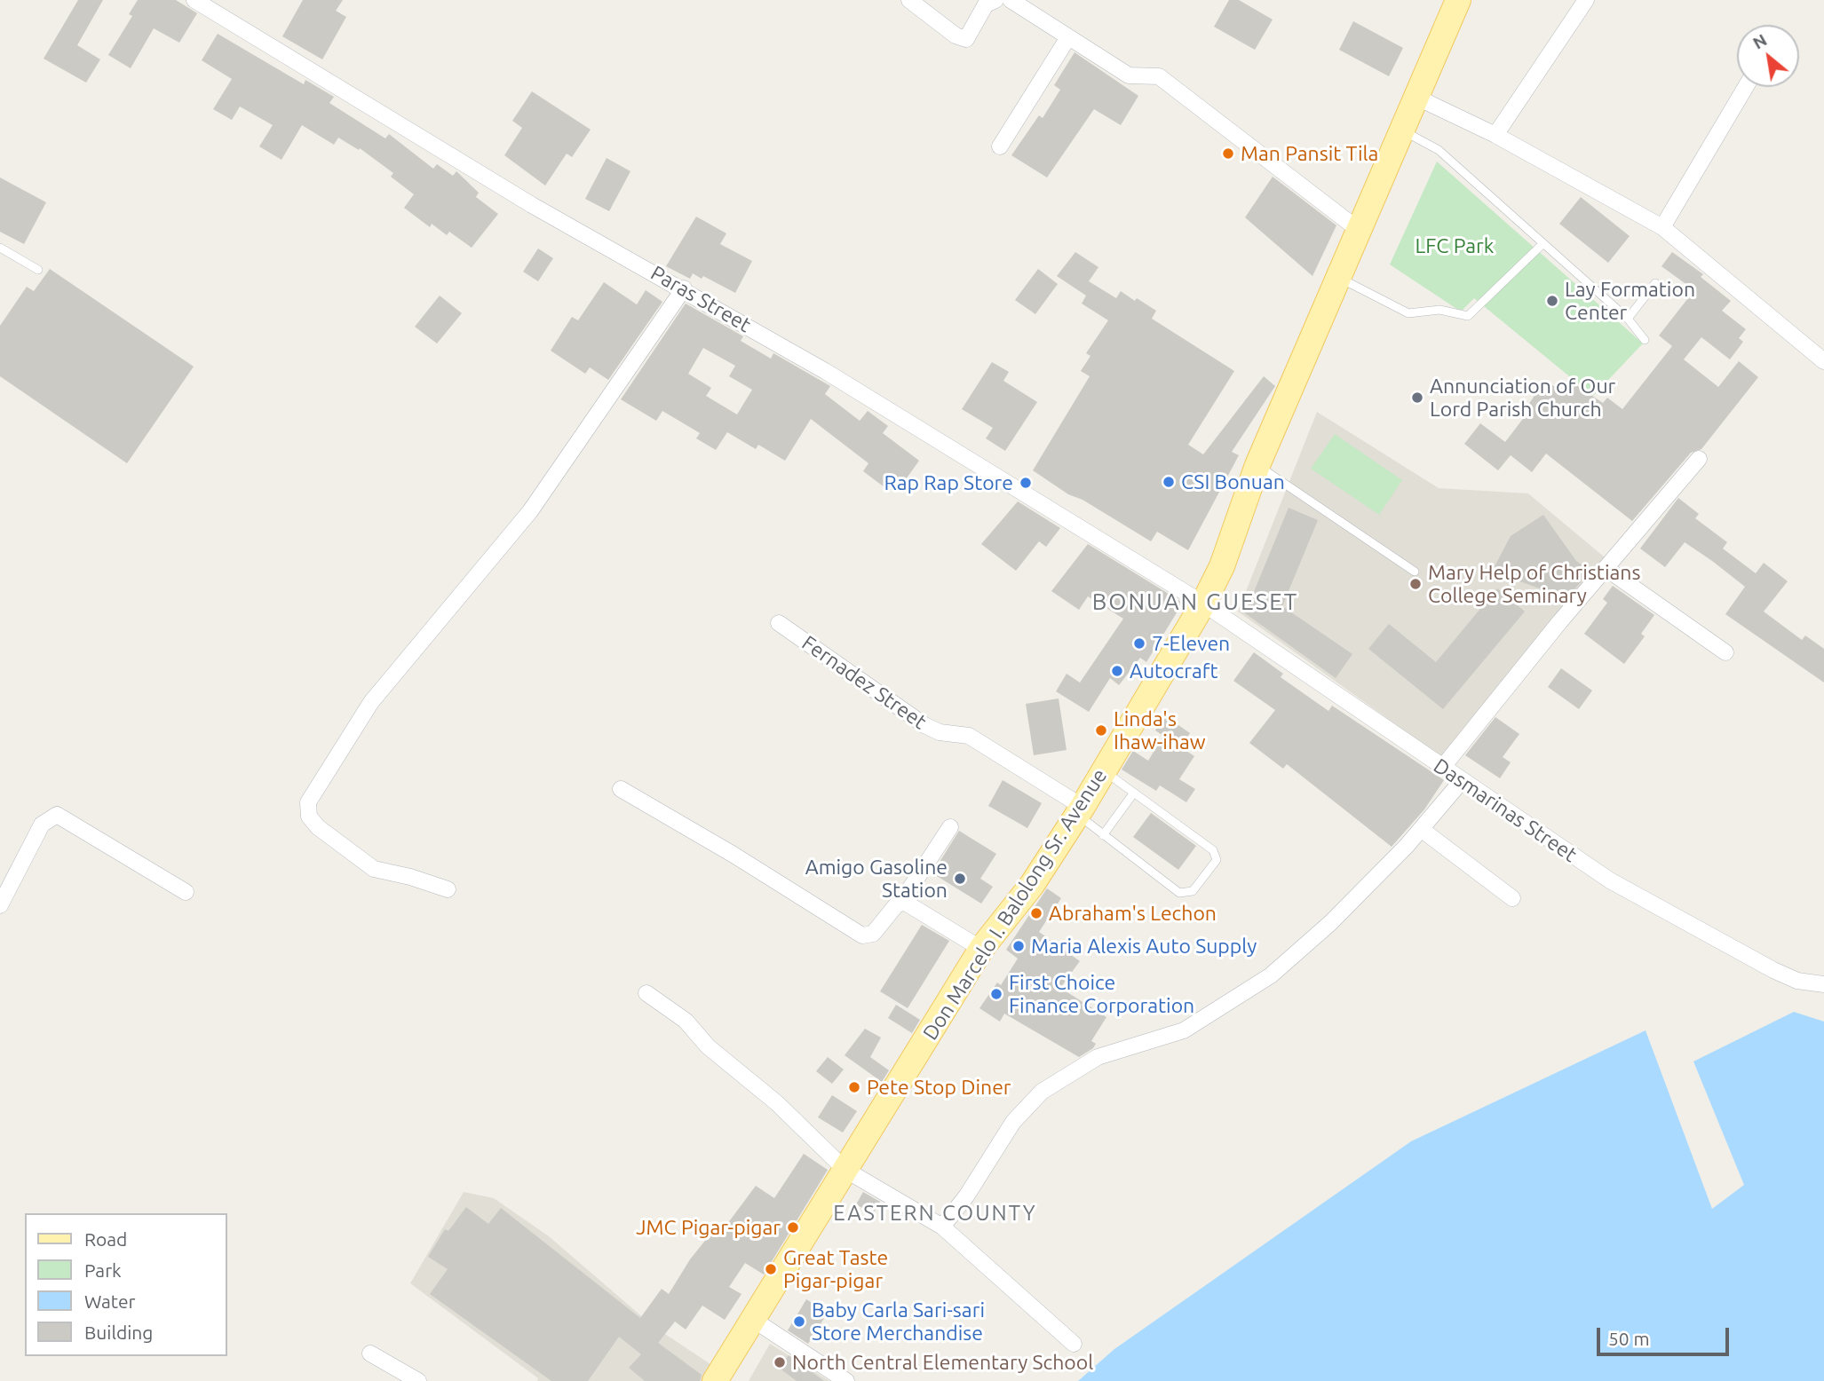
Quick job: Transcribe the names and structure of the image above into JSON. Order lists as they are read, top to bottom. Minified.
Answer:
{"streets":{"main road":["Don Marcelo I. Balolong Sr. Avenue"],"street":["Paras Street","Fernadez Street","Dasmarinas Street"]},"crossings":[["Paras Street","Dasmarinas Street"],["Paras Street","Don Marcelo I. Balolong Sr. Avenue"],["Fernadez Street","Don Marcelo I. Balolong Sr. Avenue"],["Dasmarinas Street","Don Marcelo I. Balolong Sr. Avenue"]],"districts":["BONUAN GUESET","EASTERN COUNTY"],"parks":["LFC Park"],"places":["Man Pansit Tila","Lay Formation Center","Annunciation of Our Lord Parish Church","CSI Bonuan","Rap Rap Store","Mary Help of Christians College Seminary","7-Eleven","Autocraft","Linda's Ihaw-ihaw","Amigo Gasoline Station","Abraham's Lechon","Maria Alexis Auto Supply","First Choice Finance Corporation","Pete Stop Diner","JMC Pigar-pigar","Great Taste Pigar-pigar","Baby Carla Sari-sari Store Merchandise","North Central Elementary School"],"legend":["Road","Park","Water","Building"],"scale_bar":"50 m","north":"top left"}
